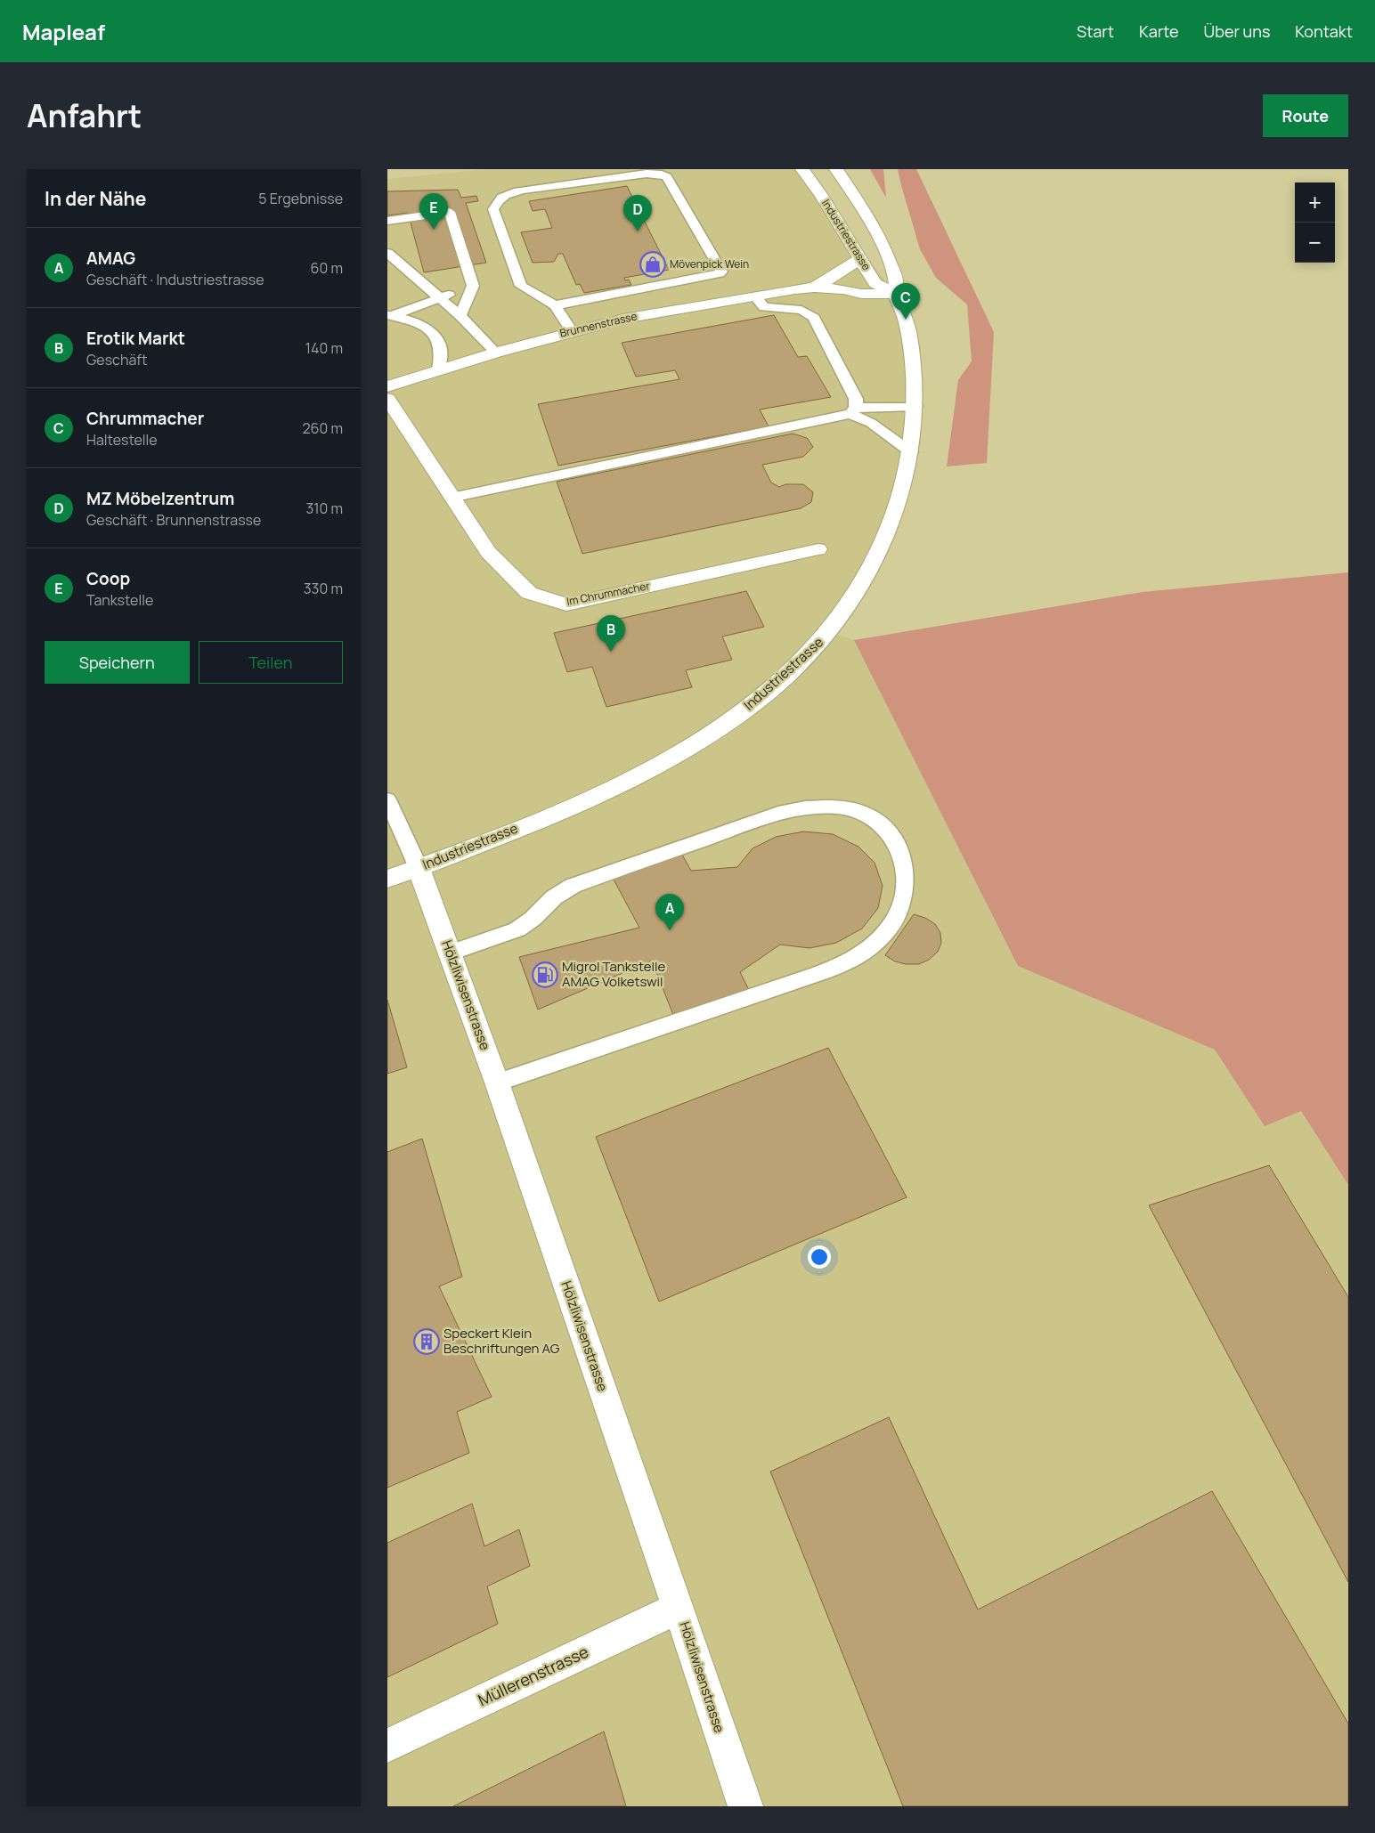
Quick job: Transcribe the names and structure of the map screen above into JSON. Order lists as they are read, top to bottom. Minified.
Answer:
{"streets":{"street":["Industriestrasse","Brunnenstrasse","Im Chrummacher","Hölzliwisenstrasse","Müllerenstrasse"]},"crossings":[["Industriestrasse","Brunnenstrasse"],["Industriestrasse","Hölzliwisenstrasse"],["Hölzliwisenstrasse","Müllerenstrasse"]],"places":{"shop":["Mövenpick Wein"],"fuel station":["Migrol Tankstelle AMAG Volketswil"],"building":["Speckert Klein Beschriftungen AG"]},"page":{"header":"Mapleaf","nav":["Start","Karte","Über uns","Kontakt"],"title":"Anfahrt","buttons":["Route",["Speichern","Teilen"]],"heading":["In der Nähe","5 Ergebnisse"],"map_buttons":["+","−"],"pins":["E","D","C","B","A"],"list":[{"mark":"A","name":"AMAG","note":"Geschäft · Industriestrasse","value":"60 m"},{"mark":"B","name":"Erotik Markt","note":"Geschäft","value":"140 m"},{"mark":"C","name":"Chrummacher","note":"Haltestelle","value":"260 m"},{"mark":"D","name":"MZ Möbelzentrum","note":"Geschäft · Brunnenstrasse","value":"310 m"},{"mark":"E","name":"Coop","note":"Tankstelle","value":"330 m"}]}}
